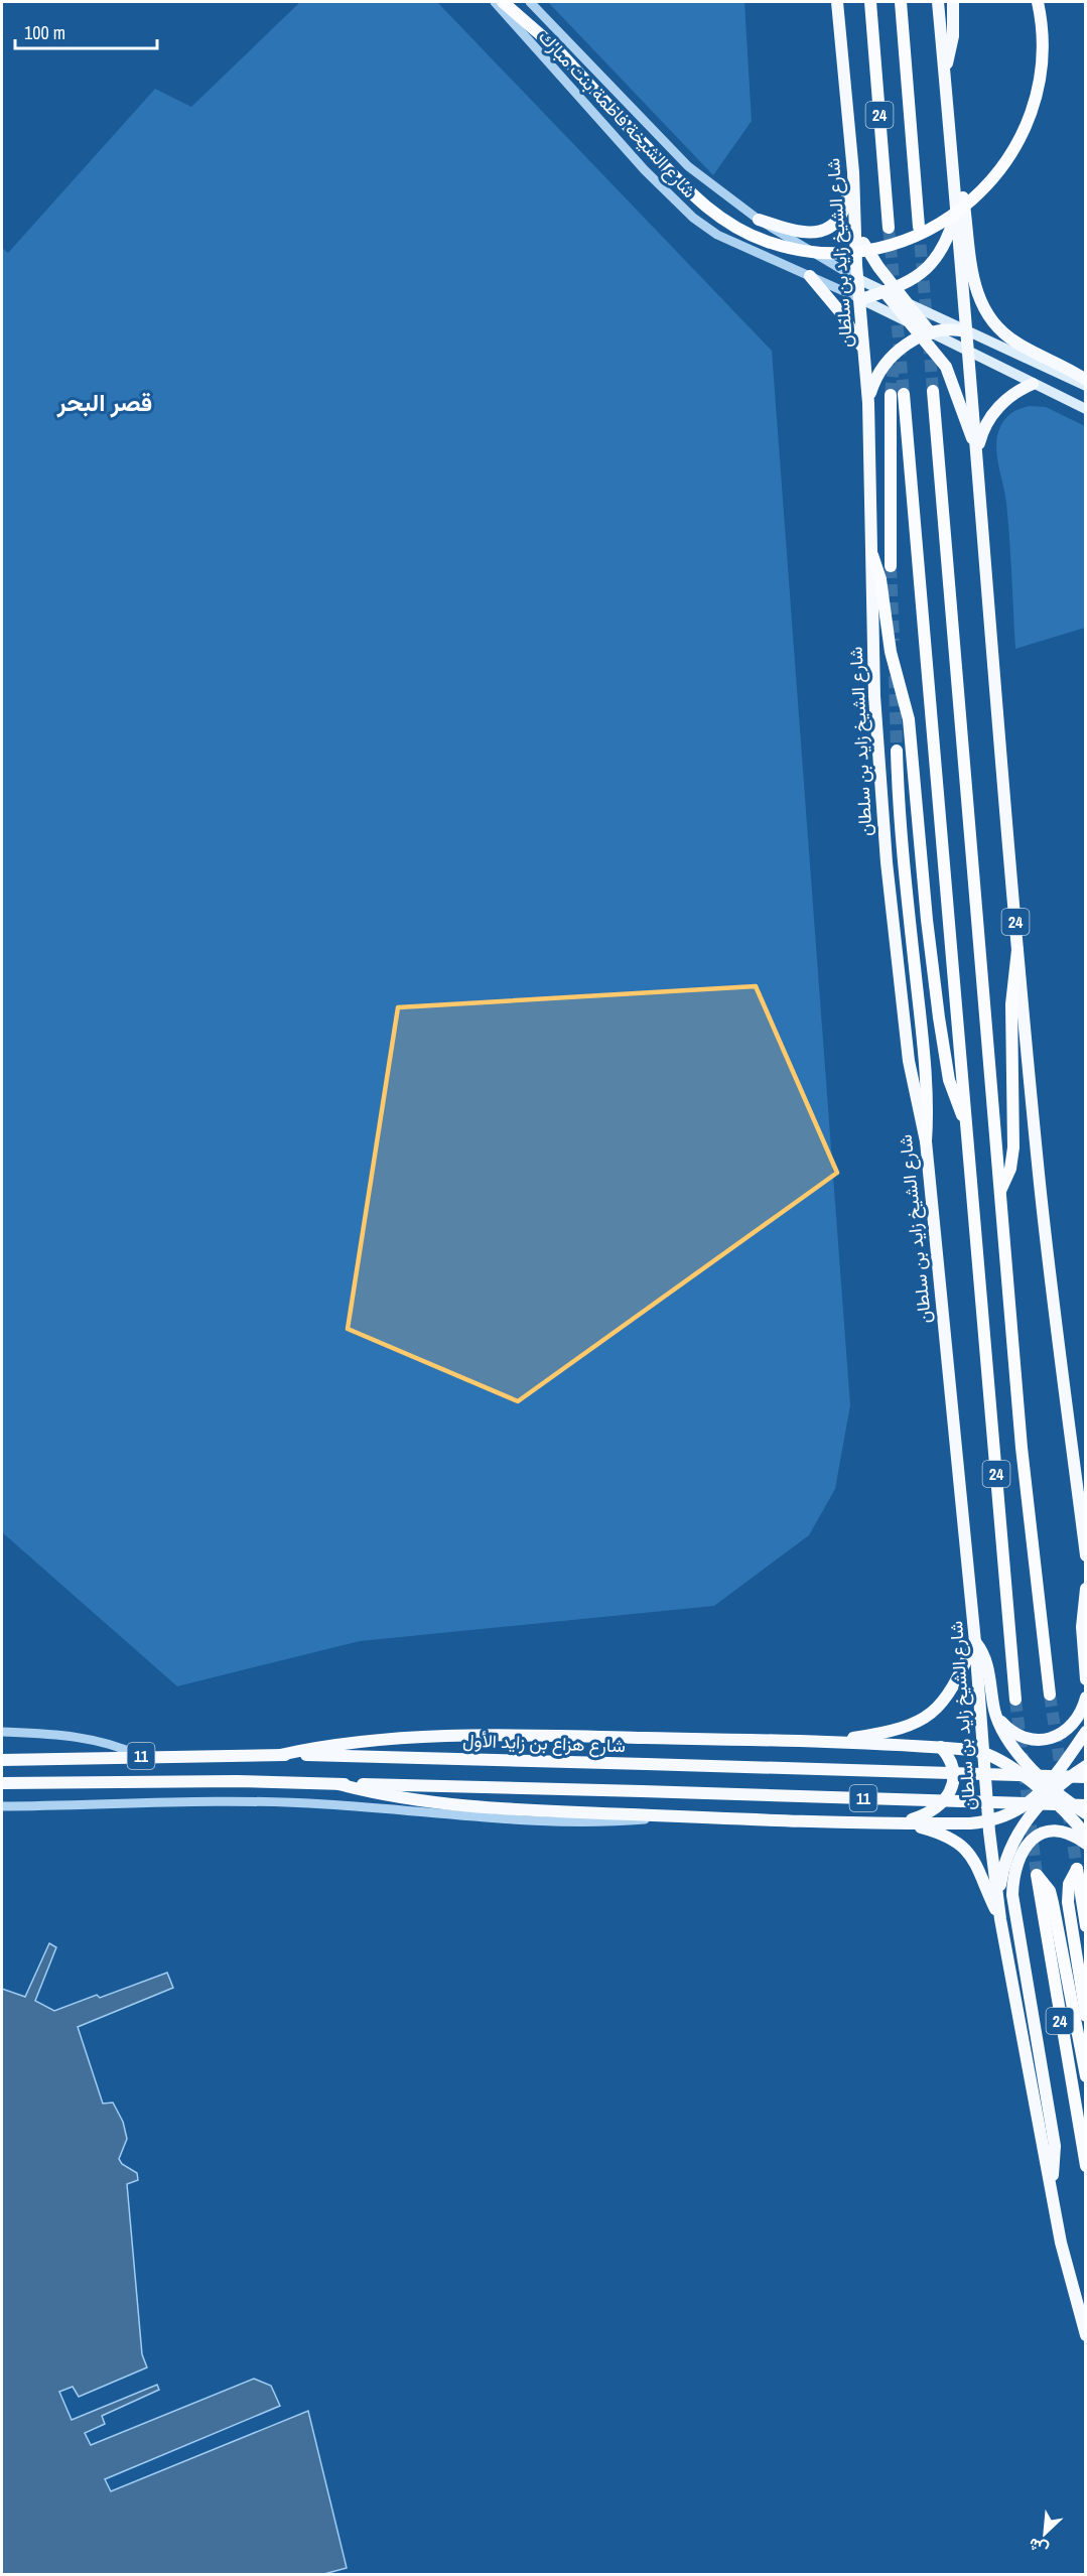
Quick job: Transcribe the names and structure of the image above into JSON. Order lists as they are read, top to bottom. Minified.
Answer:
{"streets":{"highway":["24"],"main road":["شارع الشيخة فاطمة بنت مبارك","شارع الشيخ زايد بن سلطان","شارع هزاع بن زايد الأول","11"]},"crossings":[["شارع الشيخة فاطمة بنت مبارك","شارع الشيخ زايد بن سلطان"],["24","شارع الشيخ زايد بن سلطان"]],"districts":["قصر البحر"],"scale_bar":"100 m","north":"bottom left"}
